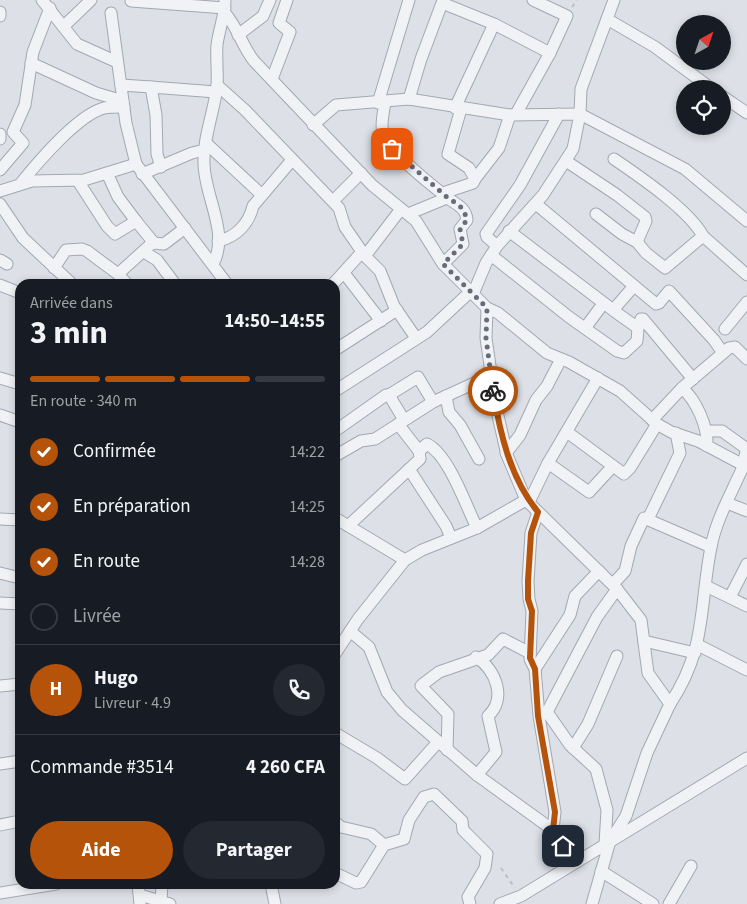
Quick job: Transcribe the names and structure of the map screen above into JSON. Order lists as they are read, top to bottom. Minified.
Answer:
{"north":"top right","page":{"heading":["3 min","Arrivée dans","14:50–14:55"],"panel":["Hugo","Livreur · 4.9","Commande #3514","4 260 CFA"],"bar":"En route · 340 m","list":[["Confirmée","14:22"],["En préparation","14:25"],["En route","14:28"],"Livrée"],"round":"H","buttons":["Aide","Partager"]}}
